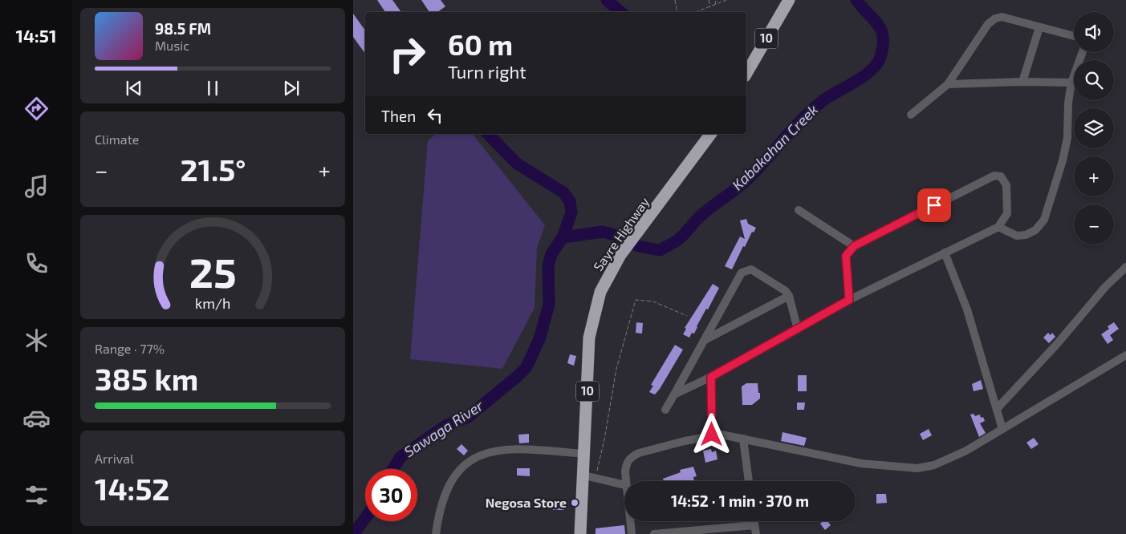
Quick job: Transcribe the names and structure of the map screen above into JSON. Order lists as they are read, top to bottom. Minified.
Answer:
{"streets":{"highway":["10","Sayre Highway"]},"water":["Kabakahan Creek","Sawaga River"],"places":["Negosa Store"],"page":{"tabs":"14:51","song":["98.5 FM","Music"],"map_buttons":["+","−"],"turn":["60 m","Turn right"],"then":"Then","tile":["Climate",["Range · 77%","385 km"],["Arrival","14:52"]],"heat":["−","21.5°","+"],"limit":"30","trip":"14:52 · 1 min · 370 m","gauge":["25","km/h"]}}
